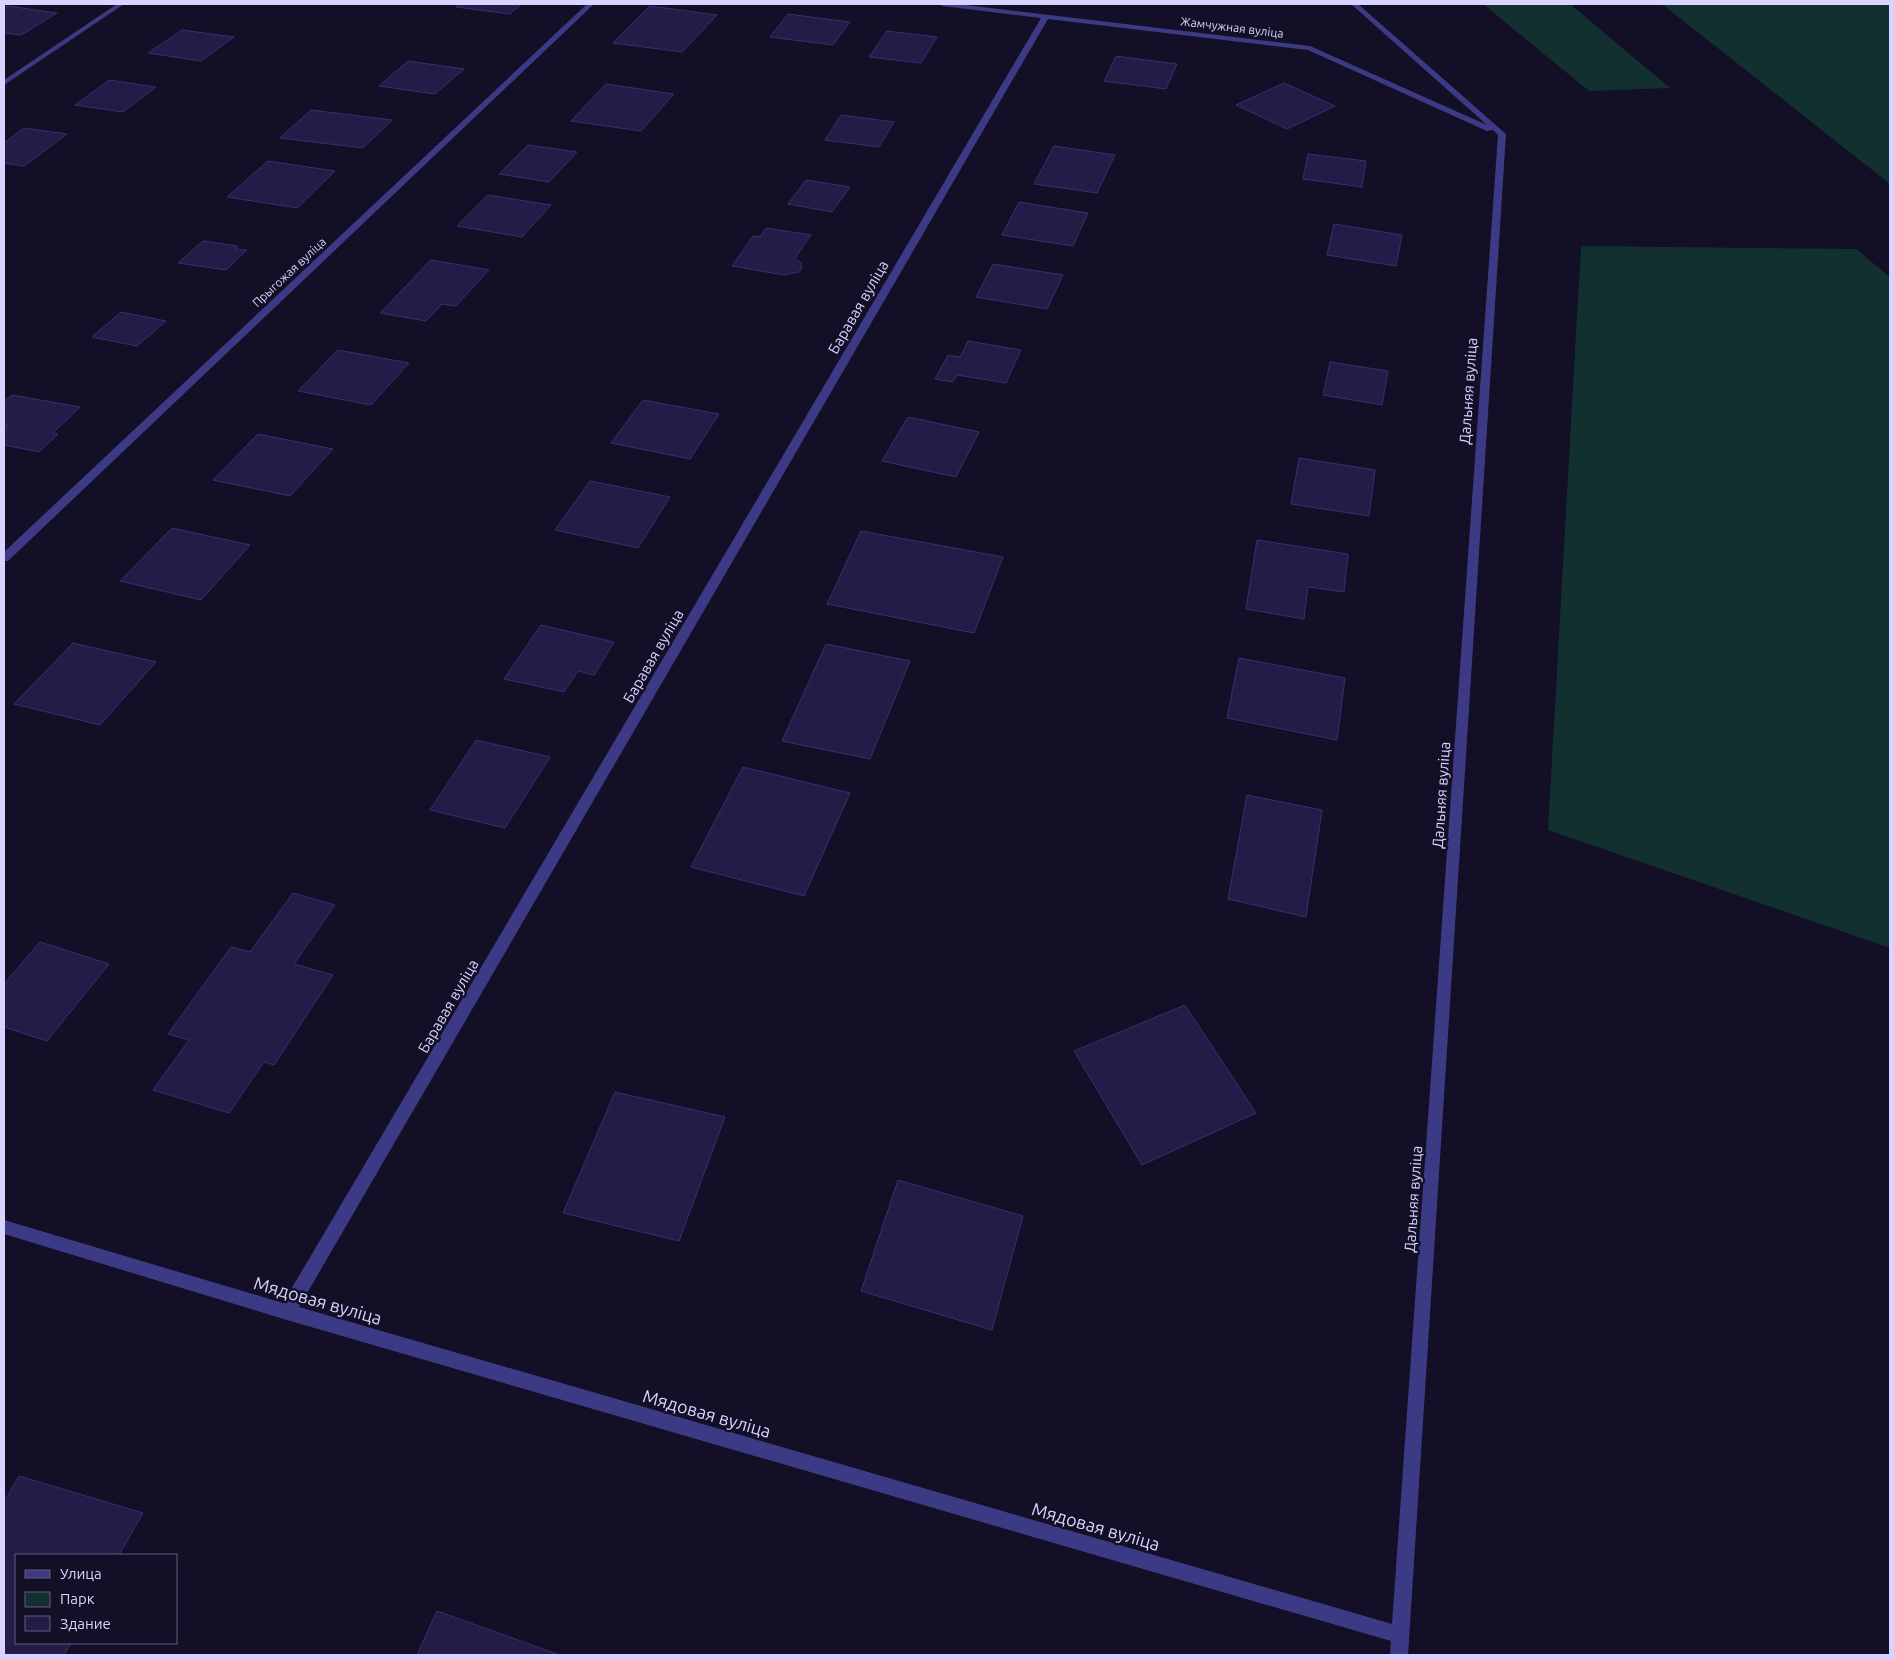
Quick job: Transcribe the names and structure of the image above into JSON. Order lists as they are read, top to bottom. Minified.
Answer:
{"streets":{"street":["Жамчужная вуліца","Прыгожая вуліца","Баравая вуліца","Дальняя вуліца","Мядовая вуліца"]},"crossings":[["Жамчужная вуліца","Баравая вуліца"],["Жамчужная вуліца","Дальняя вуліца"],["Баравая вуліца","Мядовая вуліца"],["Дальняя вуліца","Мядовая вуліца"]],"legend":["Улица","Парк","Здание"]}
